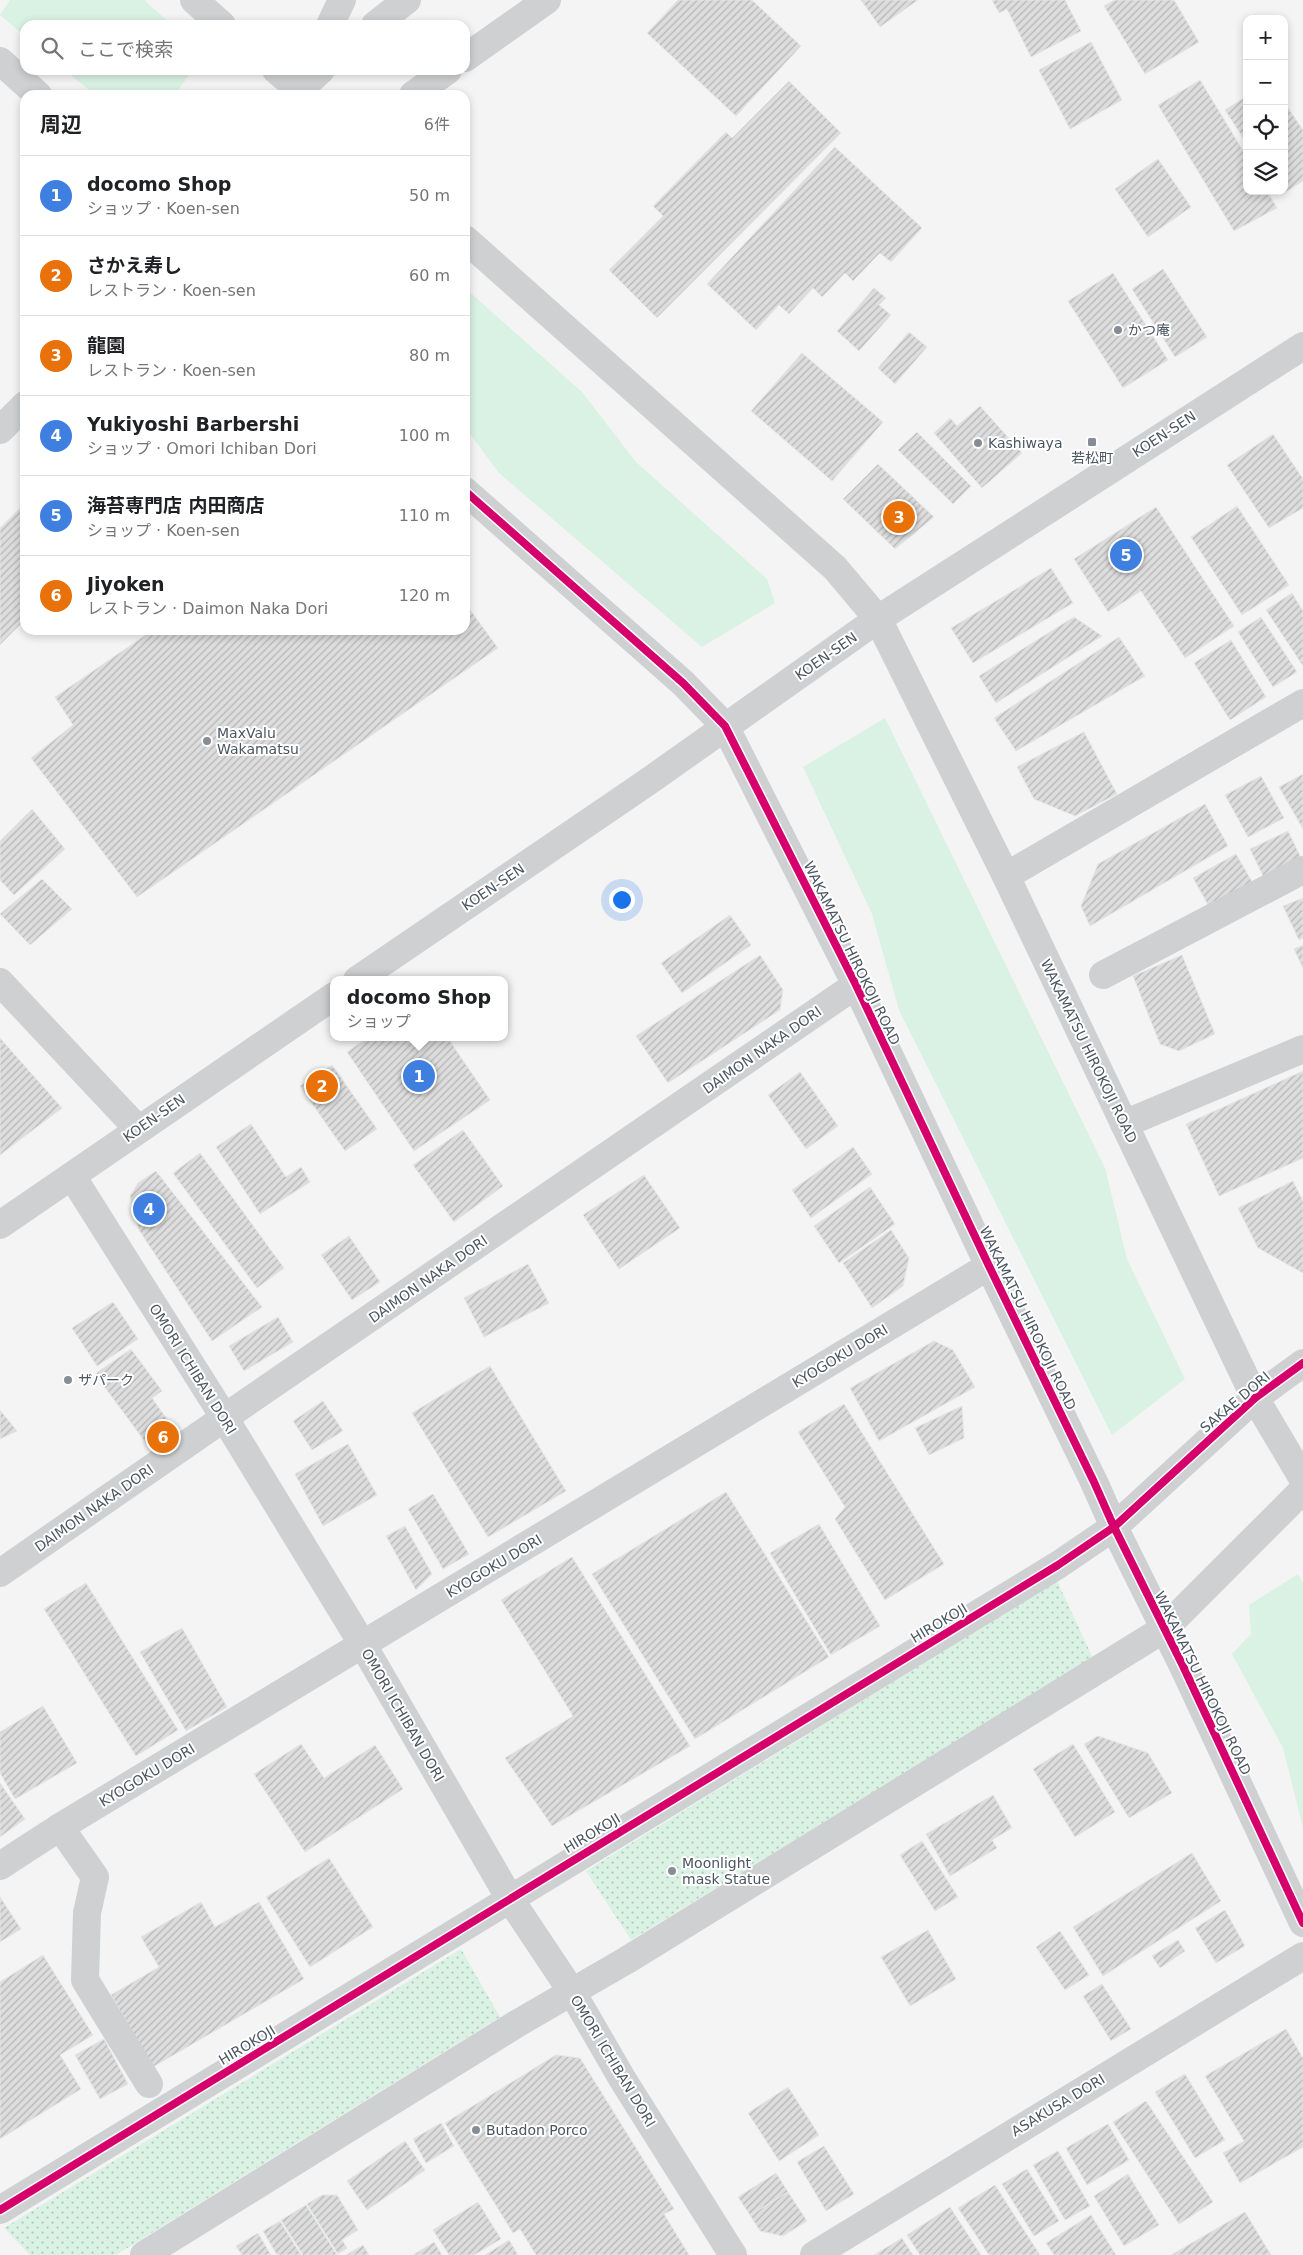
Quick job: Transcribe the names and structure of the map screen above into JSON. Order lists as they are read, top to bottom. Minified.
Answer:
{"streets":{"street":["KOEN-SEN","WAKAMATSU HIROKOJI ROAD","DAIMON NAKA DORI","KYOGOKU DORI","OMORI ICHIBAN DORI","SAKAE DORI","HIROKOJI","ASAKUSA DORI"]},"crossings":[["KOEN-SEN","WAKAMATSU HIROKOJI ROAD"],["KOEN-SEN","OMORI ICHIBAN DORI"],["WAKAMATSU HIROKOJI ROAD","DAIMON NAKA DORI"],["WAKAMATSU HIROKOJI ROAD","KYOGOKU DORI"],["WAKAMATSU HIROKOJI ROAD","SAKAE DORI"],["WAKAMATSU HIROKOJI ROAD","HIROKOJI"],["DAIMON NAKA DORI","OMORI ICHIBAN DORI"],["KYOGOKU DORI","OMORI ICHIBAN DORI"],["OMORI ICHIBAN DORI","HIROKOJI"],["SAKAE DORI","HIROKOJI"]],"places":{"other":["かつ庵","Kashiwaya","MaxValu Wakamatsu","ザパーク","Moonlight mask Statue","Butadon Porco"],"transit":["若松町"]},"page":{"map_buttons":["+","−"],"search":"ここで検索","heading":["周辺","6件"],"list":[{"mark":"1","name":"docomo Shop","note":"ショップ · Koen-sen","value":"50 m"},{"mark":"2","name":"さかえ寿し","note":"レストラン · Koen-sen","value":"60 m"},{"mark":"3","name":"龍園","note":"レストラン · Koen-sen","value":"80 m"},{"mark":"4","name":"Yukiyoshi Barbershi","note":"ショップ · Omori Ichiban Dori","value":"100 m"},{"mark":"5","name":"海苔専門店 内田商店","note":"ショップ · Koen-sen","value":"110 m"},{"mark":"6","name":"Jiyoken","note":"レストラン · Daimon Naka Dori","value":"120 m"}],"pins":["3","5","1","2","4","6"],"popup":["docomo Shop","ショップ"]}}
